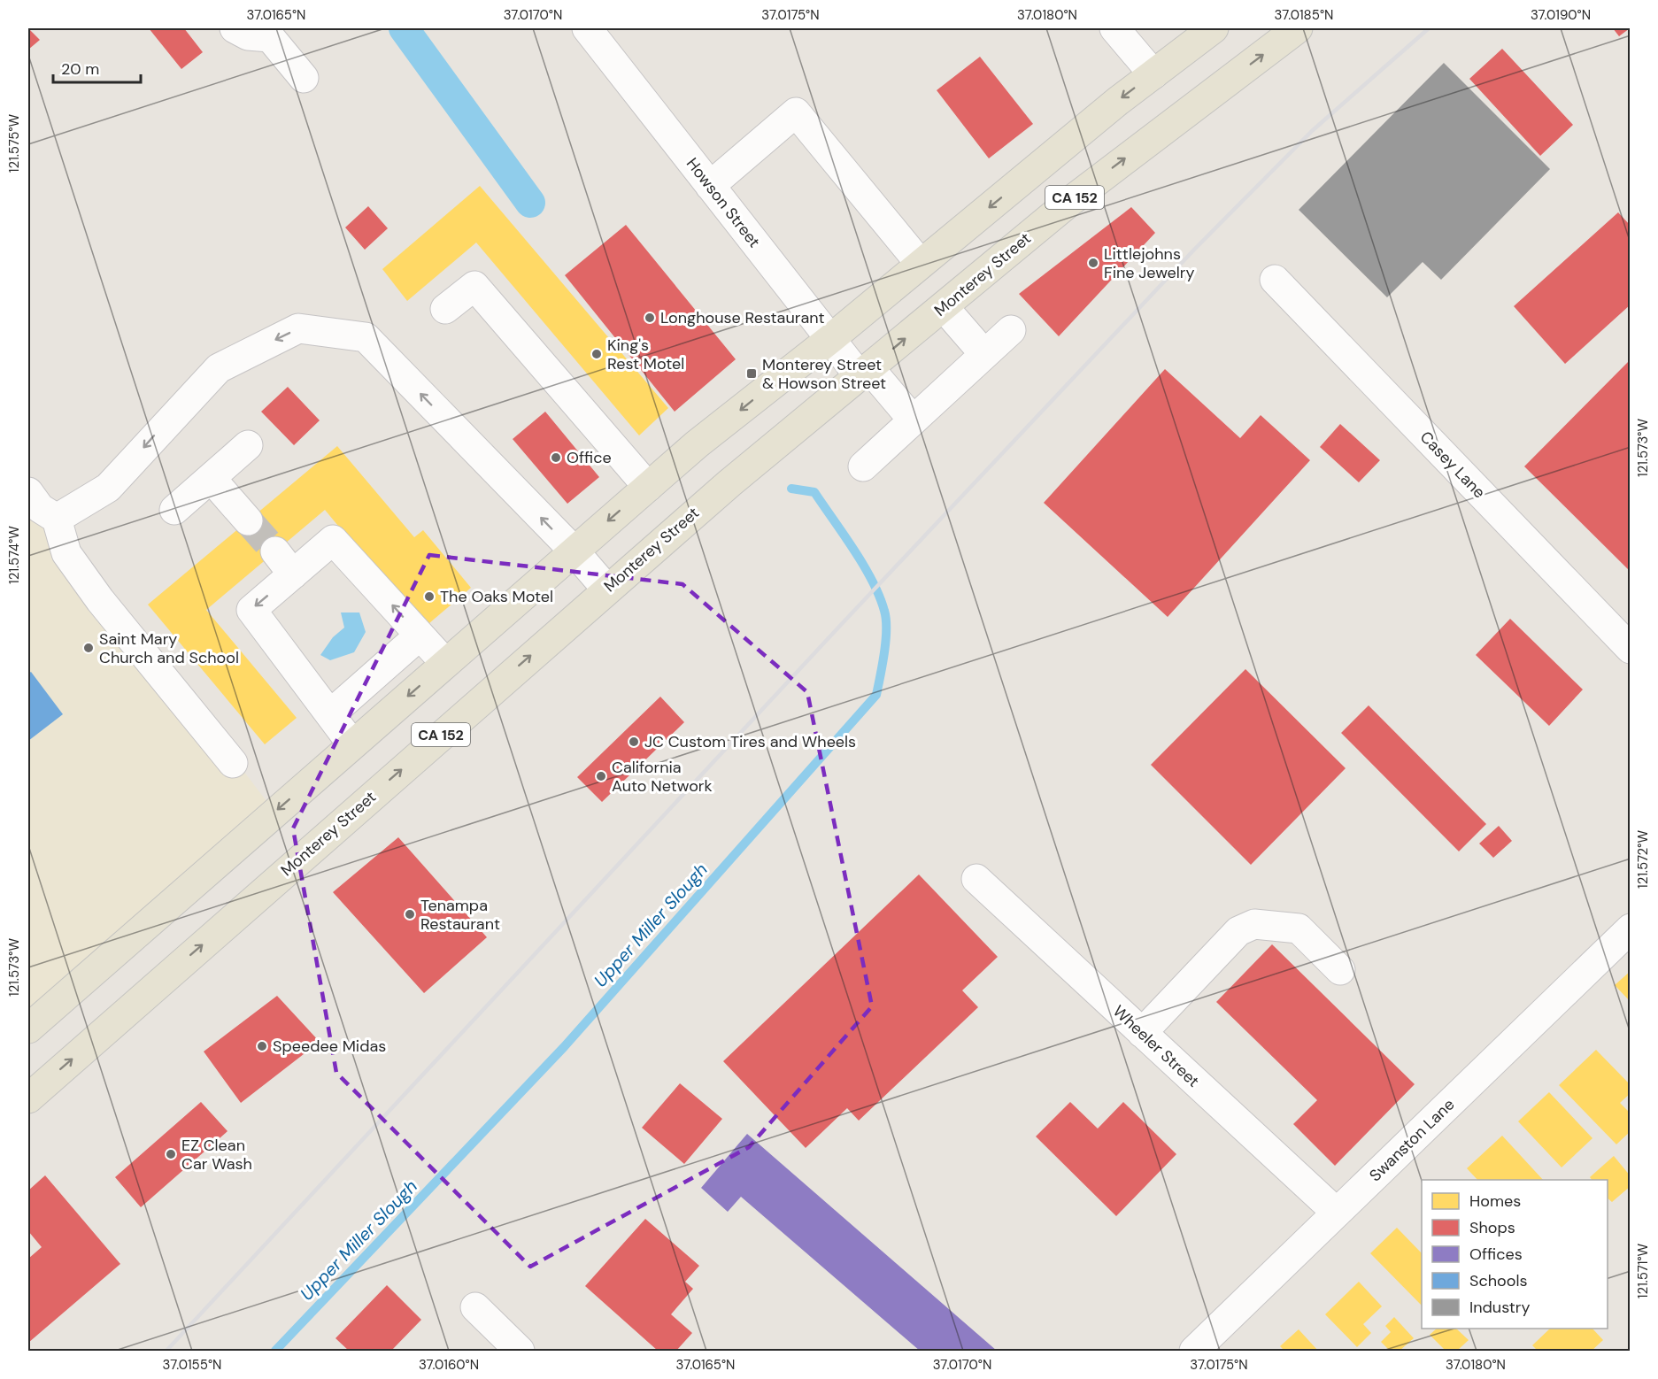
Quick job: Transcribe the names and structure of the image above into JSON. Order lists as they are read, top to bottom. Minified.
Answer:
{"streets":{"main road":["CA 152","Monterey Street"],"street":["Howson Street","Casey Lane","Wheeler Street","Swanston Lane"]},"crossings":[["CA 152","Howson Street"],["Howson Street","Monterey Street"],["Wheeler Street","Swanston Lane"]],"water":["Upper Miller Slough"],"places":{"other":["Littlejohns Fine Jewelry","Longhouse Restaurant","King's Rest Motel","Office","The Oaks Motel","Saint Mary Church and School","JC Custom Tires and Wheels","California Auto Network","Tenampa Restaurant","Speedee Midas","EZ Clean Car Wash"],"transit":["Monterey Street & Howson Street"]},"legend":["Homes","Shops","Offices","Schools","Industry"],"scale_bar":"20 m","coordinates":["37.0165°N","37.0170°N","37.0175°N","37.0180°N","37.0185°N","37.0190°N","121.575°W","121.573°W","121.574°W","121.572°W","121.571°W","37.0155°N","37.0160°N"]}
